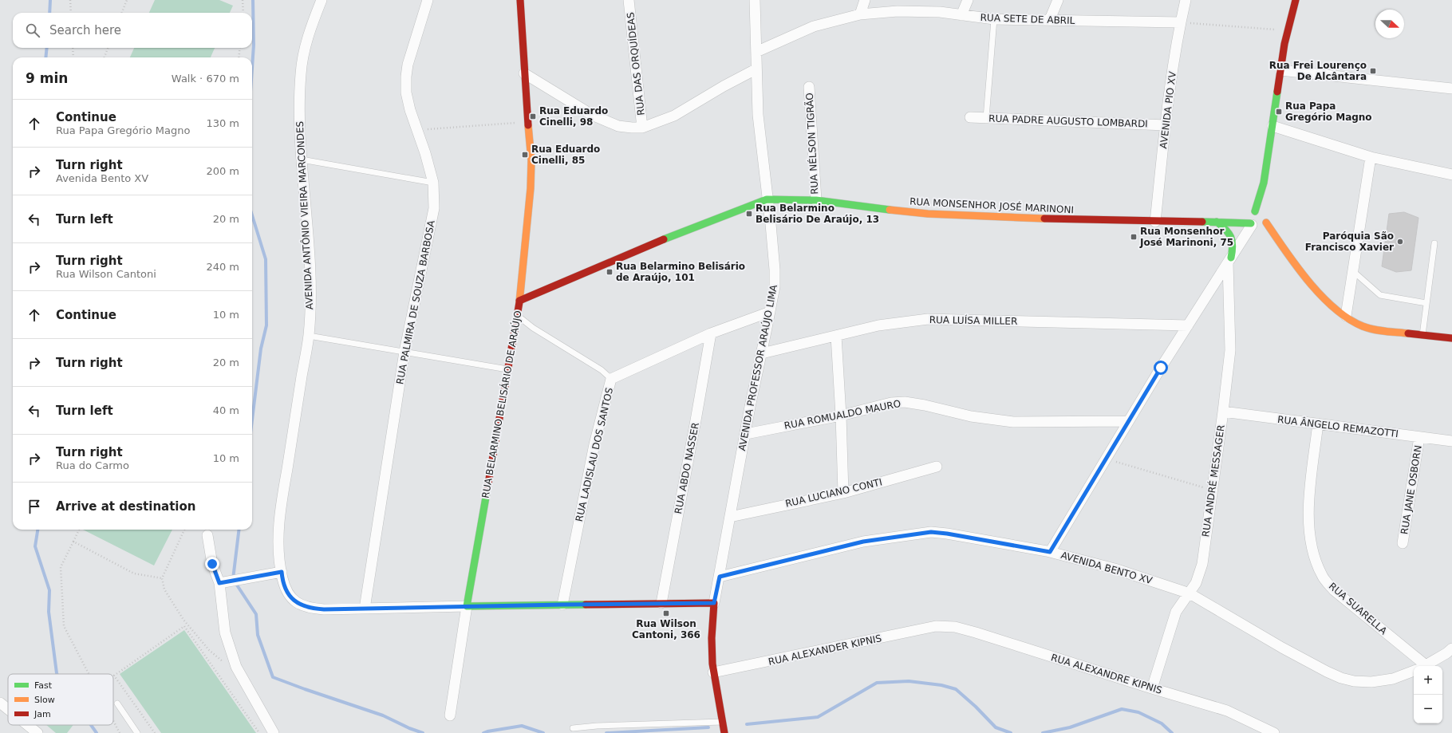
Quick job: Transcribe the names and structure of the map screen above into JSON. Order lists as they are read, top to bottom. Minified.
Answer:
{"streets":{"street":["RUA SETE DE ABRIL","RUA DAS ORQUÍDEAS","AVENIDA PIO XV","RUA PADRE AUGUSTO LOMBARDI","RUA NÉLSON TIGRÃO","RUA MONSENHOR JOSÉ MARINONI","AVENIDA ANTÔNIO VIEIRA MARCONDES","RUA PALMIRA DE SOUZA BARBOSA","RUA LUÍSA MILLER","AVENIDA PROFESSOR ARAÚJO LIMA","RUA BELARMINO BELISÁRIO DE ARAÚJO","RUA ROMUALDO MAURO","RUA ÂNGELO REMAZOTTI","RUA LADISLAU DOS SANTOS","RUA ABDO NASSER","RUA ANDRÉ MESSAGER","RUA JANE OSBORN","RUA LUCIANO CONTI","AVENIDA BENTO XV","RUA SUARELLA","RUA ALEXANDER KIPNIS","RUA ALEXANDRE KIPNIS"]},"crossings":[["RUA SETE DE ABRIL","AVENIDA PIO XV"],["RUA SETE DE ABRIL","AVENIDA PROFESSOR ARAÚJO LIMA"],["AVENIDA PIO XV","RUA PADRE AUGUSTO LOMBARDI"],["AVENIDA PIO XV","RUA MONSENHOR JOSÉ MARINONI"],["RUA NÉLSON TIGRÃO","RUA MONSENHOR JOSÉ MARINONI"],["RUA MONSENHOR JOSÉ MARINONI","AVENIDA PROFESSOR ARAÚJO LIMA"],["RUA MONSENHOR JOSÉ MARINONI","RUA BELARMINO BELISÁRIO DE ARAÚJO"],["AVENIDA ANTÔNIO VIEIRA MARCONDES","RUA PALMIRA DE SOUZA BARBOSA"],["AVENIDA ANTÔNIO VIEIRA MARCONDES","RUA BELARMINO BELISÁRIO DE ARAÚJO"],["RUA LUÍSA MILLER","AVENIDA PROFESSOR ARAÚJO LIMA"],["AVENIDA PROFESSOR ARAÚJO LIMA","RUA BELARMINO BELISÁRIO DE ARAÚJO"],["AVENIDA PROFESSOR ARAÚJO LIMA","RUA ROMUALDO MAURO"],["AVENIDA PROFESSOR ARAÚJO LIMA","RUA LADISLAU DOS SANTOS"],["AVENIDA PROFESSOR ARAÚJO LIMA","RUA LUCIANO CONTI"],["AVENIDA PROFESSOR ARAÚJO LIMA","AVENIDA BENTO XV"],["AVENIDA PROFESSOR ARAÚJO LIMA","RUA ALEXANDER KIPNIS"],["RUA ÂNGELO REMAZOTTI","RUA ANDRÉ MESSAGER"],["RUA ÂNGELO REMAZOTTI","RUA JANE OSBORN"],["RUA ÂNGELO REMAZOTTI","RUA SUARELLA"],["RUA LADISLAU DOS SANTOS","RUA ABDO NASSER"],["RUA ANDRÉ MESSAGER","AVENIDA BENTO XV"],["RUA ANDRÉ MESSAGER","RUA ALEXANDRE KIPNIS"],["RUA ALEXANDER KIPNIS","RUA ALEXANDRE KIPNIS"]],"places":{"transit":["Rua Frei Lourenço De Alcântara","Rua Papa Gregório Magno","Rua Eduardo Cinelli, 98","Rua Eduardo Cinelli, 85","Rua Belarmino Belisário De Araújo, 13","Rua Monsenhor José Marinoni, 75","Rua Belarmino Belisário de Araújo, 101","Rua Wilson Cantoni, 366"],"other":["Paróquia São Francisco Xavier"]},"legend":["Fast","Slow","Jam"],"north":"right","page":{"search":"Search here","heading":["9 min","Walk · 670 m"],"list":[["Continue","Rua Papa Gregório Magno","130 m"],["Turn right","Avenida Bento XV","200 m"],["Turn left","20 m"],["Turn right","Rua Wilson Cantoni","240 m"],["Continue","10 m"],["Turn right","20 m"],["Turn left","40 m"],["Turn right","Rua do Carmo","10 m"],"Arrive at destination"],"map_buttons":["+","−"]}}
